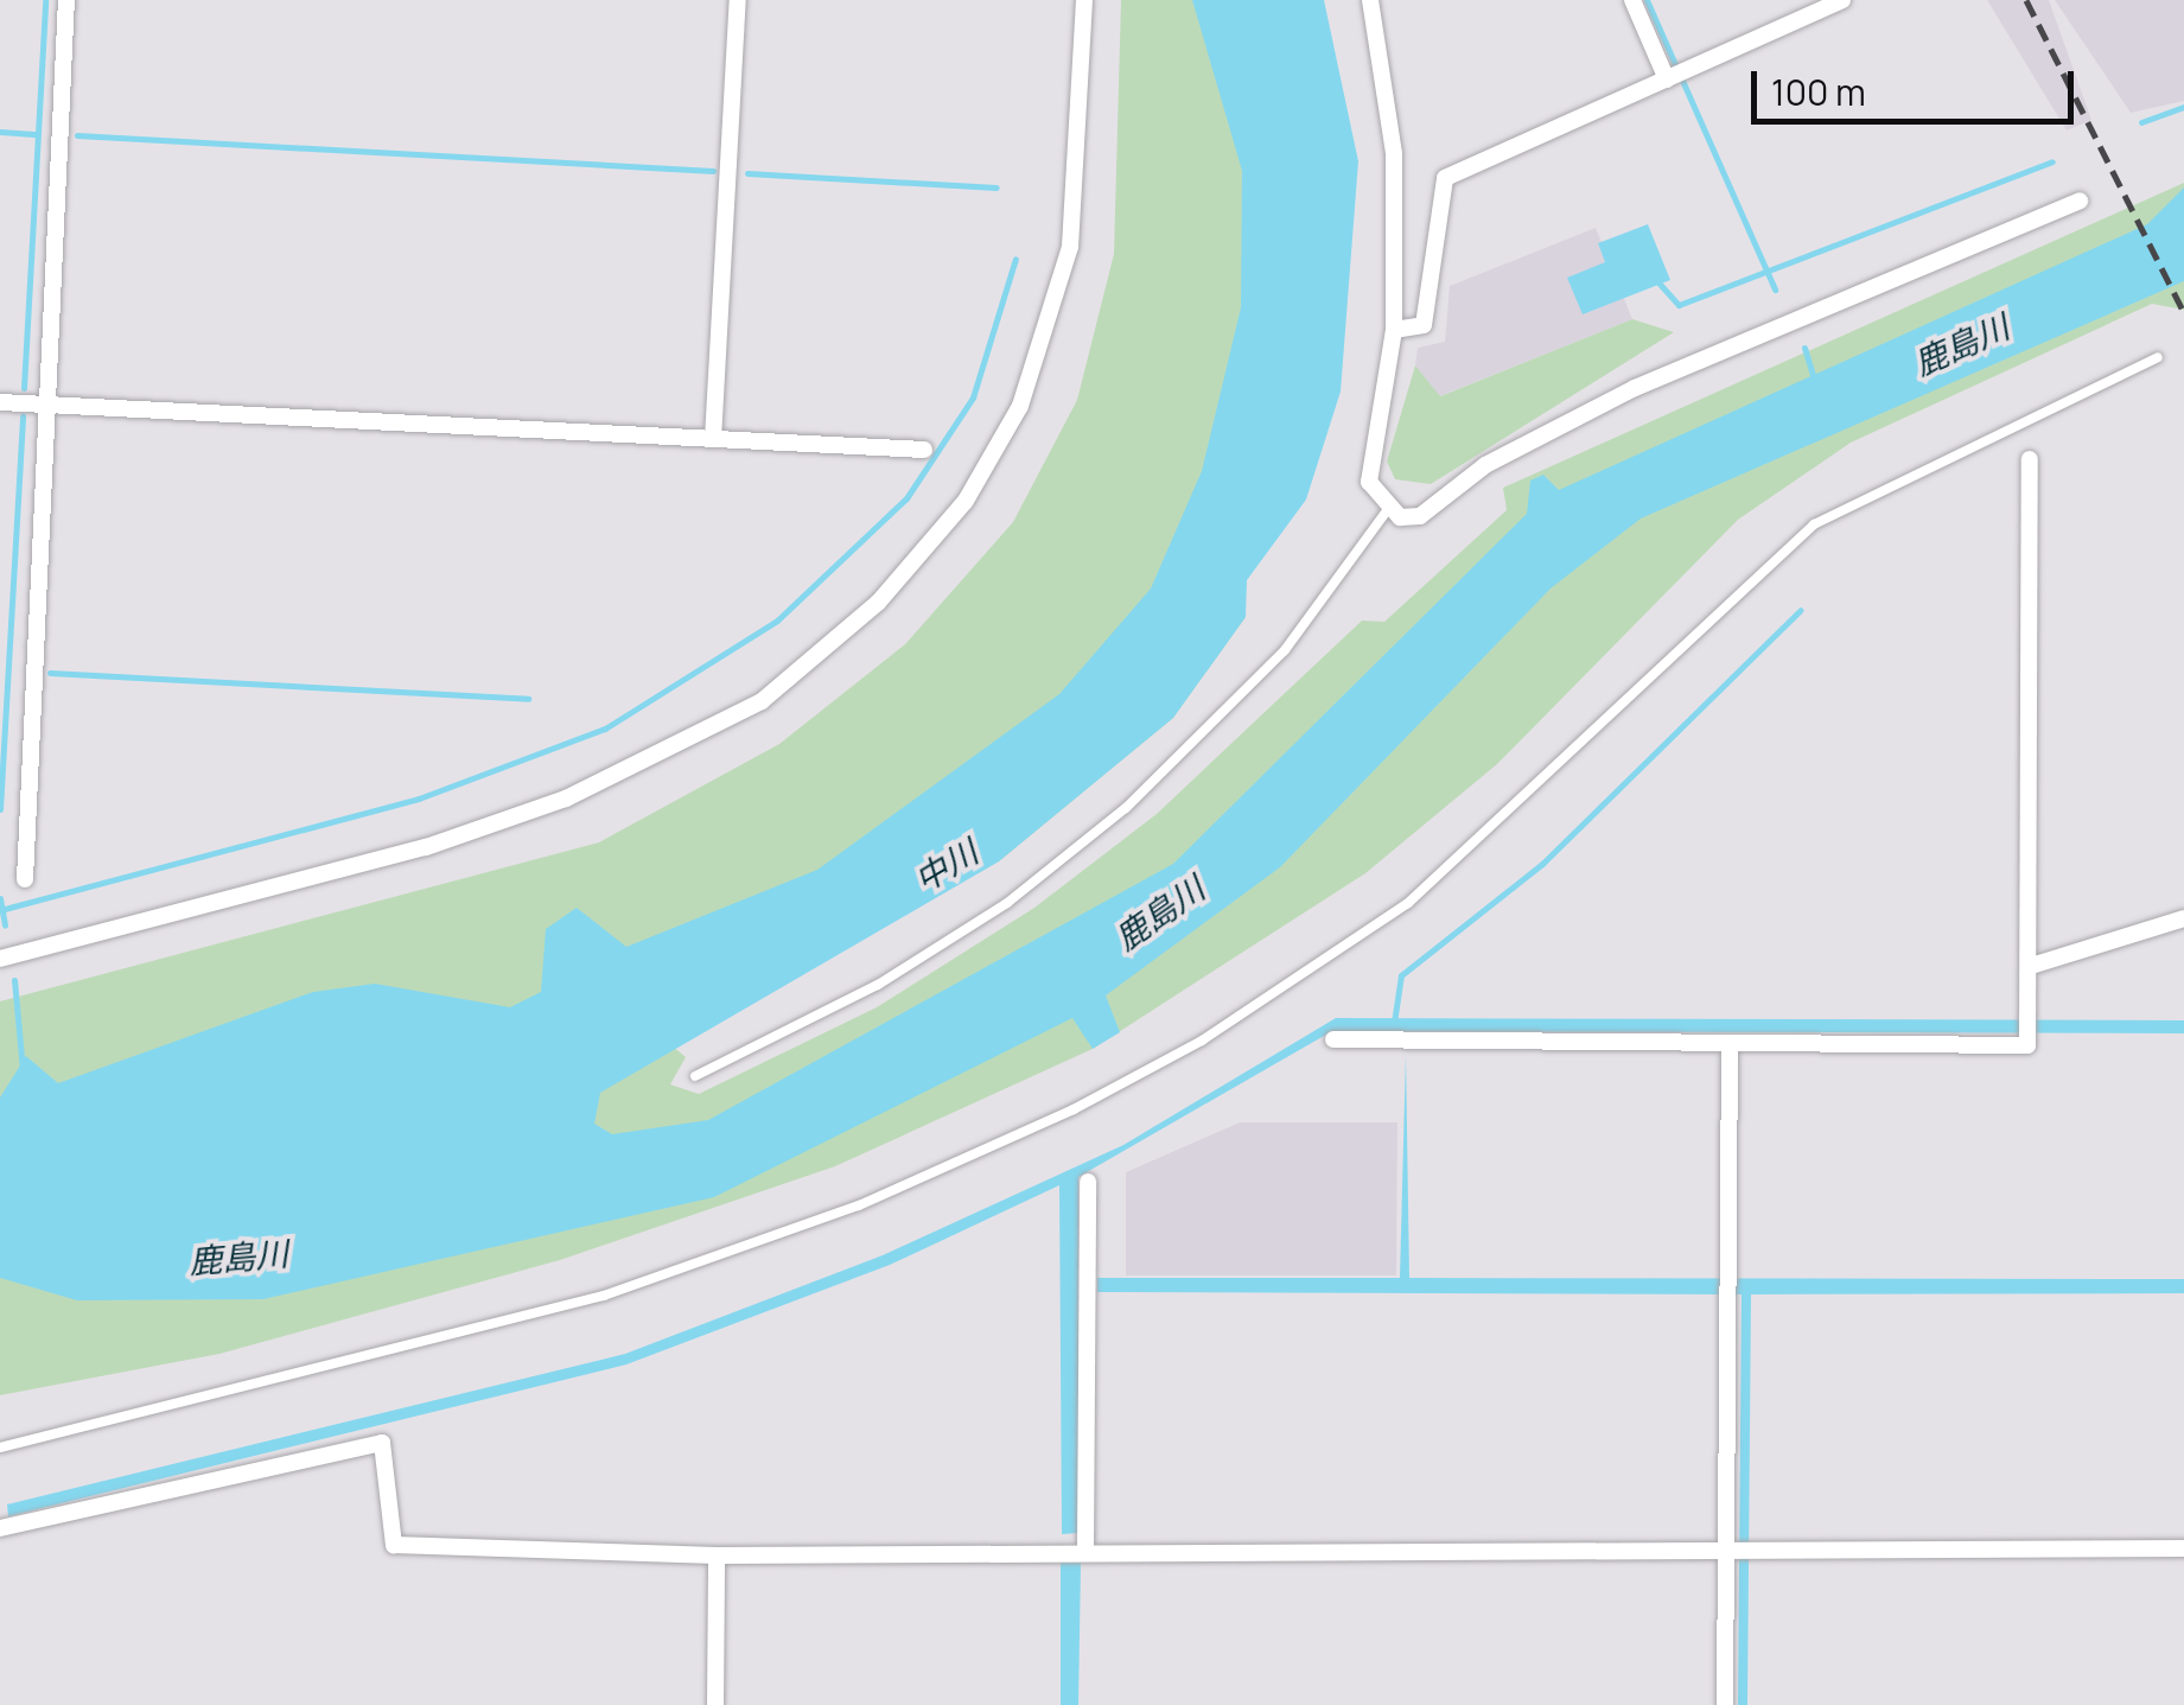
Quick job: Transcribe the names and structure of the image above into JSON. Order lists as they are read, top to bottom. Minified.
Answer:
{"water":["鹿島川","中川"],"scale_bar":"100 m"}
